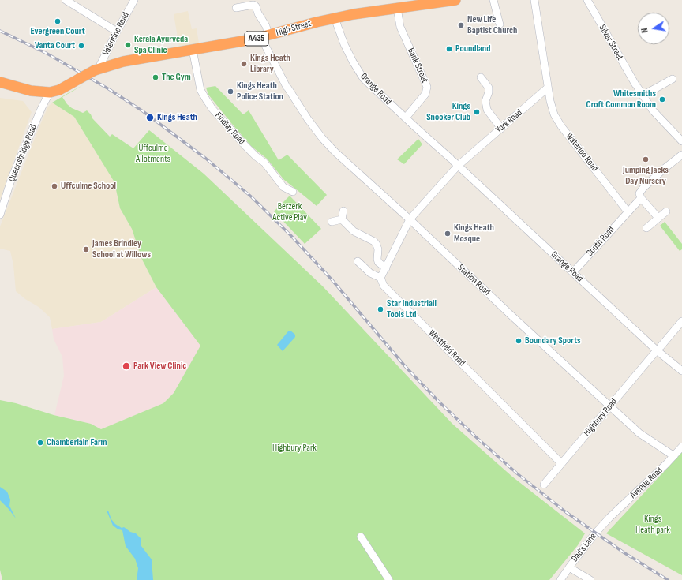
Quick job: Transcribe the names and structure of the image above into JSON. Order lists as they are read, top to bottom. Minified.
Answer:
{"streets":{"highway":["High Street","A435"],"street":["Valentine Road","Silver Street","Bank Street","Grange Road","York Road","Findlay Road","Waterloo Road","Queensbridge Road","South Road","Station Road","Westfield Road","Highbury Road","Avenue Road","Dad's Lane"]},"crossings":[["High Street","Valentine Road"],["High Street","A435"],["High Street","Bank Street"],["High Street","Grange Road"],["High Street","Findlay Road"],["High Street","Station Road"],["Valentine Road","A435"],["A435","Queensbridge Road"],["Bank Street","Grange Road"],["Grange Road","York Road"],["Grange Road","South Road"],["Grange Road","Highbury Road"],["York Road","Waterloo Road"],["York Road","Station Road"],["Waterloo Road","South Road"],["Station Road","Highbury Road"],["Station Road","Avenue Road"],["Westfield Road","Highbury Road"],["Avenue Road","Dad's Lane"]],"parks":["Uffculme Allotments","Berzerk Active Play","Highbury Park","Kings Heath park"],"places":["Evergreen Court","New Life Baptist Church","Kerala Ayurveda Spa Clinic","Vanta Court","Poundland","Kings Heath Library","The Gym","Kings Heath Police Station","Whitesmiths Croft Common Room","Kings Snooker Club","Kings Heath","Jumping Jacks Day Nursery","Uffculme School","Kings Heath Mosque","James Brindley School at Willows","Star Industriall Tools Ltd","Boundary Sports","Park View Clinic","Chamberlain Farm"],"north":"left"}
